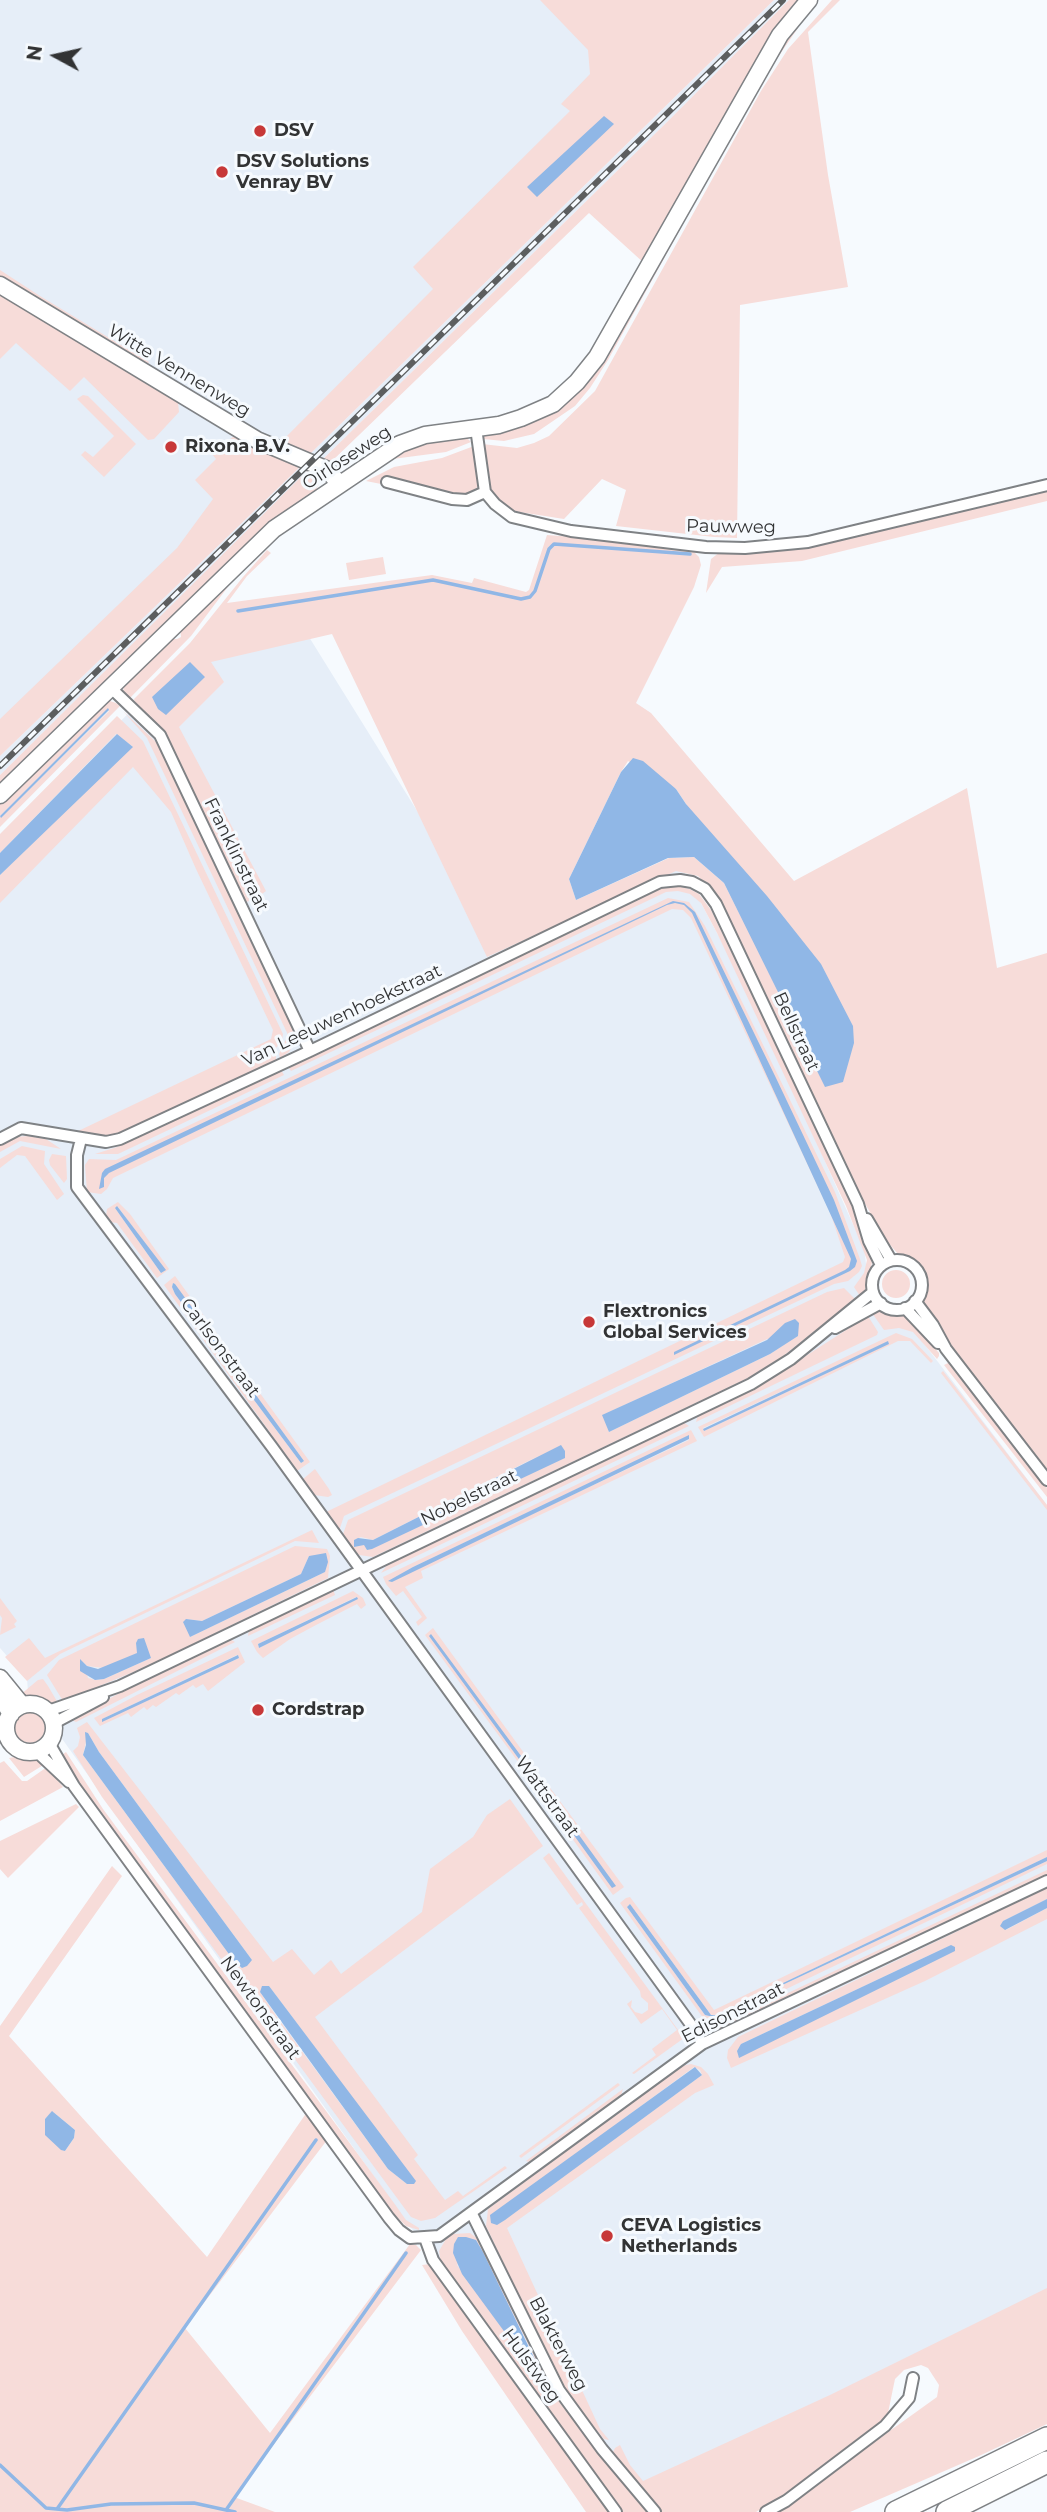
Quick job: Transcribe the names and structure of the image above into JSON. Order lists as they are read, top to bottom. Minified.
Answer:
{"streets":{"street":["Witte Vennenweg","Oirloseweg","Pauwweg","Franklinstraat","Van Leeuwenhoekstraat","Bellstraat","Carlsonstraat","Nobelstraat","Wattstraat","Newtonstraat","Edisonstraat","Blakterweg","Hulstweg"]},"crossings":[["Witte Vennenweg","Oirloseweg"],["Oirloseweg","Franklinstraat"],["Franklinstraat","Van Leeuwenhoekstraat"],["Van Leeuwenhoekstraat","Bellstraat"],["Van Leeuwenhoekstraat","Carlsonstraat"],["Bellstraat","Nobelstraat"],["Carlsonstraat","Nobelstraat"],["Carlsonstraat","Wattstraat"],["Nobelstraat","Wattstraat"],["Nobelstraat","Newtonstraat"],["Wattstraat","Edisonstraat"],["Newtonstraat","Edisonstraat"],["Newtonstraat","Hulstweg"],["Edisonstraat","Blakterweg"],["Edisonstraat","Hulstweg"]],"places":["DSV","DSV Solutions Venray BV","Rixona B.V.","Flextronics Global Services","Cordstrap","CEVA Logistics Netherlands"],"north":"left"}
